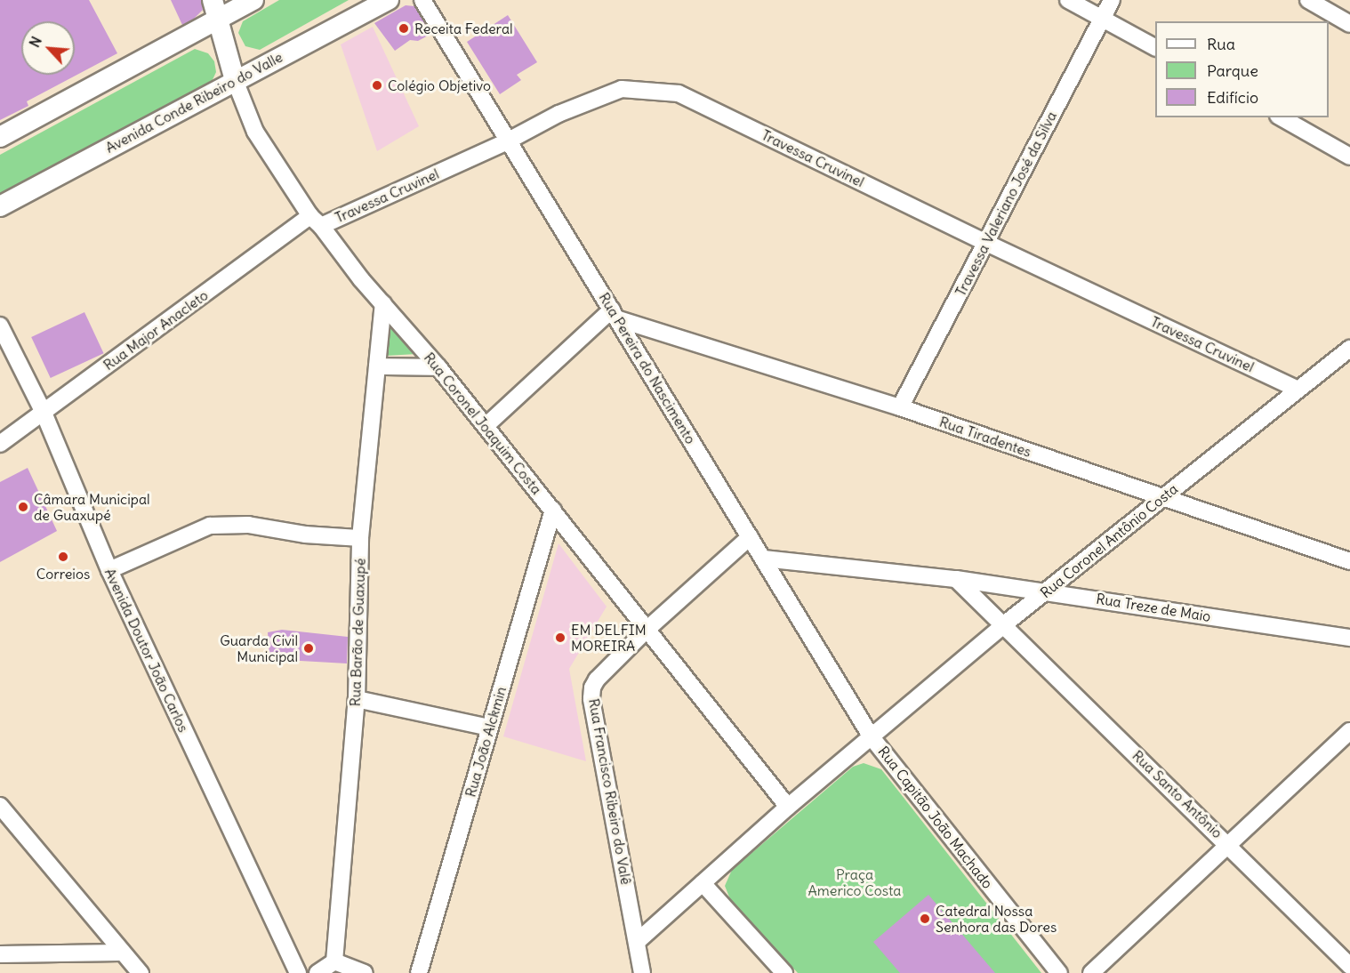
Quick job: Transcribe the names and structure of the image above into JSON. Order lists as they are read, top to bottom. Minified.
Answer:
{"streets":{"main road":["Avenida Conde Ribeiro do Valle","Rua Coronel Joaquim Costa"],"street":["Travessa Cruvinel","Travessa Valeriano José da Silva","Rua Major Anacleto","Rua Pereira do Nascimento","Rua Tiradentes","Rua Coronel Antônio Costa","Rua Treze de Maio","Rua Barão de Guaxupé","Avenida Doutor João Carlos","Rua João Alckmin","Rua Francisco Ribeiro do Valê","Rua Santo Antônio","Rua Capitão João Machado"]},"crossings":[["Avenida Conde Ribeiro do Valle","Rua Coronel Joaquim Costa"],["Travessa Cruvinel","Travessa Valeriano José da Silva"],["Travessa Cruvinel","Rua Major Anacleto"],["Travessa Cruvinel","Rua Pereira do Nascimento"],["Travessa Cruvinel","Rua Coronel Joaquim Costa"],["Travessa Cruvinel","Rua Coronel Antônio Costa"],["Travessa Valeriano José da Silva","Rua Tiradentes"],["Rua Major Anacleto","Rua Coronel Joaquim Costa"],["Rua Major Anacleto","Avenida Doutor João Carlos"],["Rua Pereira do Nascimento","Rua Tiradentes"],["Rua Pereira do Nascimento","Rua Coronel Antônio Costa"],["Rua Pereira do Nascimento","Rua Treze de Maio"],["Rua Pereira do Nascimento","Rua Francisco Ribeiro do Valê"],["Rua Pereira do Nascimento","Rua Capitão João Machado"],["Rua Coronel Joaquim Costa","Rua Barão de Guaxupé"],["Rua Coronel Joaquim Costa","Rua João Alckmin"],["Rua Coronel Joaquim Costa","Rua Francisco Ribeiro do Valê"],["Rua Tiradentes","Rua Coronel Antônio Costa"],["Rua Coronel Antônio Costa","Rua Treze de Maio"],["Rua Coronel Antônio Costa","Rua Santo Antônio"],["Rua Coronel Antônio Costa","Rua Capitão João Machado"]],"parks":["Praça Americo Costa"],"places":["Receita Federal","Colégio Objetivo","Câmara Municipal de Guaxupé","Correios","EM DELFIM MOREIRA","Guarda Civil Municipal","Catedral Nossa Senhora das Dores"],"legend":["Rua","Parque","Edifício"],"north":"top left"}
